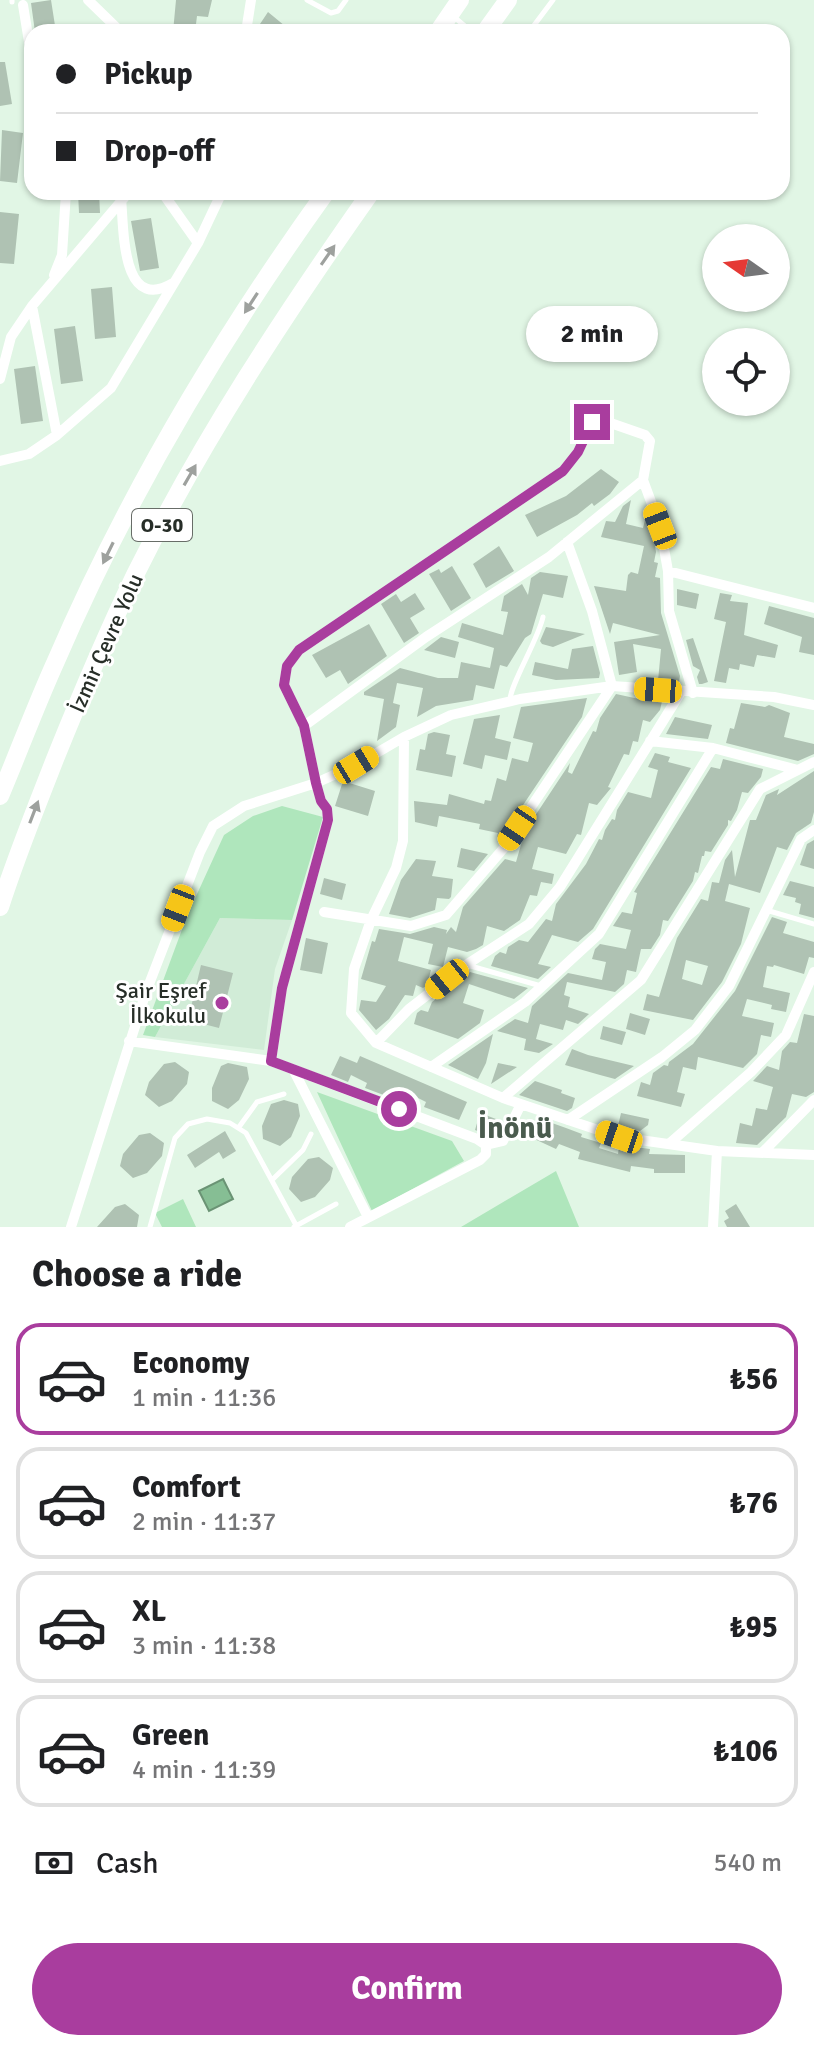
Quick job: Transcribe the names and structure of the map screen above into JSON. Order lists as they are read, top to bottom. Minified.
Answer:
{"streets":{"highway":["O-30","İzmir Çevre Yolu"]},"districts":["İnönü"],"places":["Şair Eşref İlkokulu"],"north":"left","page":{"banner":["Pickup","Drop-off"],"bubble":"2 min","heading":"Choose a ride","list":[{"name":"Economy","note":"1 min · 11:36","value":"₺56"},{"name":"Comfort","note":"2 min · 11:37","value":"₺76"},{"name":"XL","note":"3 min · 11:38","value":"₺95"},{"name":"Green","note":"4 min · 11:39","value":"₺106"}],"pay":["Cash","540 m"],"buttons":"Confirm"}}
